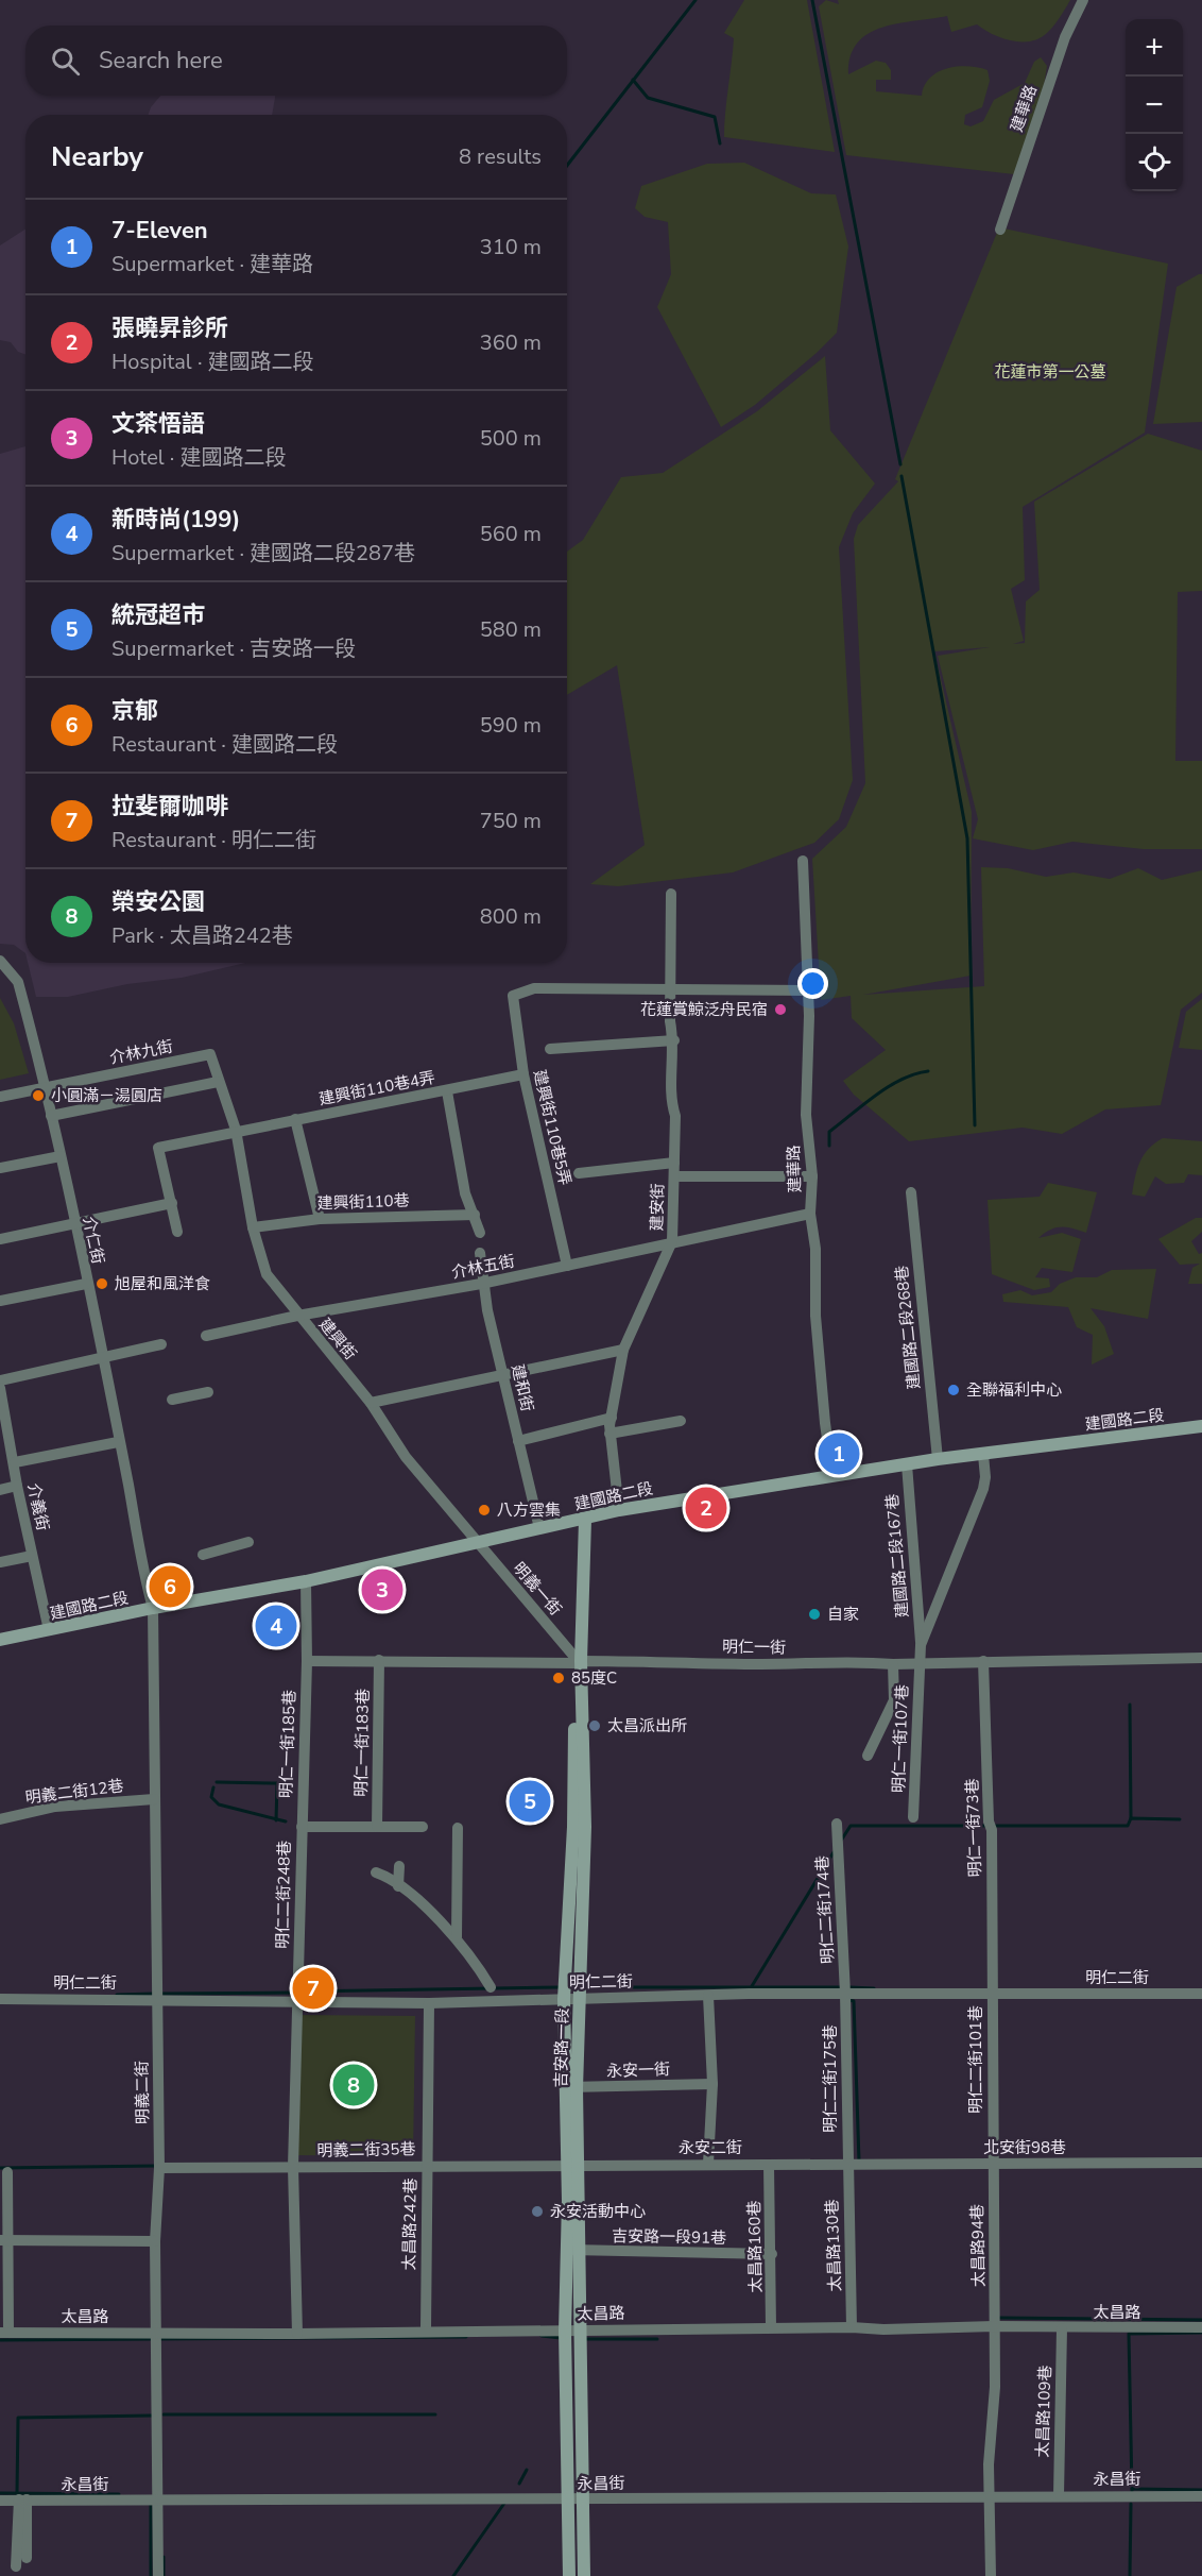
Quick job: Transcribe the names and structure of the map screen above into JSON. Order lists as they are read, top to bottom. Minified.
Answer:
{"streets":{"street":["建華路","介林九街","建興街110巷4弄","建興街110巷5弄","建興街110巷","建安街","介仁街","介林五街","建國路二段268巷","建興街","建和街","建國路二段","介義街","建國路二段167巷","明義一街","明仁一街","明仁一街107巷","明仁一街183巷","明仁一街185巷","明義二街12巷","明仁一街73巷","明仁二街248巷","明仁二街174巷","明仁二街","吉安路一段","明仁二街101巷","永安一街","明仁二街175巷","明義二街","永安二街","北安街98巷","明義二街35巷","太昌路242巷","吉安路一段91巷","太昌路130巷","太昌路94巷","太昌路160巷","太昌路","太昌路109巷","永昌街"]},"crossings":[["建華路","介林五街"],["建華路","建國路二段"],["介林九街","建興街110巷4弄"],["介林九街","介仁街"],["介林九街","建興街"],["建興街110巷4弄","建興街110巷5弄"],["建興街110巷4弄","建興街"],["建興街110巷5弄","建安街"],["建興街110巷5弄","介林五街"],["建興街110巷","建興街"],["建安街","介林五街"],["建安街","建國路二段"],["介仁街","建國路二段"],["介仁街","明義二街"],["介林五街","建興街"],["介林五街","建和街"],["建國路二段268巷","建國路二段"],["建興街","建國路二段"],["建興街","明義一街"],["建和街","建國路二段"],["建國路二段","介義街"],["建國路二段","建國路二段167巷"],["建國路二段","明義一街"],["建國路二段","明仁一街185巷"],["建國路二段","吉安路一段"],["建國路二段","明義二街"],["建國路二段167巷","明仁一街107巷"],["明義一街","明仁一街"],["明義一街","吉安路一段"],["明仁一街","明仁一街107巷"],["明仁一街","明仁一街183巷"],["明仁一街","明仁一街185巷"],["明仁一街","明仁一街73巷"],["明仁一街","吉安路一段"],["明仁一街185巷","明仁二街248巷"],["明義二街12巷","明義二街"],["明仁一街73巷","明仁二街"],["明仁一街73巷","明仁二街101巷"],["明仁二街248巷","明仁二街"],["明仁二街248巷","明義二街35巷"],["明仁二街248巷","太昌路"],["明仁二街174巷","明仁二街"],["明仁二街174巷","明仁二街175巷"],["明仁二街","吉安路一段"],["明仁二街","明仁二街101巷"],["明仁二街","明仁二街175巷"],["明仁二街","明義二街"],["明仁二街","太昌路242巷"],["吉安路一段","永安一街"],["吉安路一段","永安二街"],["吉安路一段","明義二街35巷"],["吉安路一段","吉安路一段91巷"],["吉安路一段","太昌路"],["吉安路一段","永昌街"],["明仁二街101巷","北安街98巷"],["明仁二街101巷","太昌路94巷"],["明仁二街175巷","永安二街"],["明仁二街175巷","北安街98巷"],["明仁二街175巷","太昌路130巷"],["明義二街","明義二街35巷"],["明義二街","太昌路"],["明義二街","永昌街"],["永安二街","北安街98巷"],["永安二街","明義二街35巷"],["永安二街","太昌路130巷"],["永安二街","太昌路160巷"],["北安街98巷","太昌路130巷"],["北安街98巷","太昌路94巷"],["明義二街35巷","太昌路242巷"],["太昌路242巷","太昌路"],["吉安路一段91巷","太昌路160巷"],["太昌路130巷","太昌路"],["太昌路94巷","太昌路"],["太昌路94巷","永昌街"],["太昌路160巷","太昌路"],["太昌路","太昌路109巷"],["太昌路109巷","永昌街"]],"parks":["花蓮市第一公墓"],"places":["花蓮賞鯨泛舟民宿","小圓滿－湯圓店","旭屋和風洋食","全聯福利中心","八方雲集","自家","85度C","太昌派出所","永安活動中心"],"page":{"map_buttons":["+","−"],"search":"Search here","heading":["Nearby","8 results"],"list":[{"mark":"1","name":"7-Eleven","note":"Supermarket · 建華路","value":"310 m"},{"mark":"2","name":"張曉昇診所","note":"Hospital · 建國路二段","value":"360 m"},{"mark":"3","name":"文茶悟語","note":"Hotel · 建國路二段","value":"500 m"},{"mark":"4","name":"新時尚(199)","note":"Supermarket · 建國路二段287巷","value":"560 m"},{"mark":"5","name":"統冠超市","note":"Supermarket · 吉安路一段","value":"580 m"},{"mark":"6","name":"京郁","note":"Restaurant · 建國路二段","value":"590 m"},{"mark":"7","name":"拉斐爾咖啡","note":"Restaurant · 明仁二街","value":"750 m"},{"mark":"8","name":"榮安公園","note":"Park · 太昌路242巷","value":"800 m"}],"pins":["1","2","6","3","4","5","7","8"]}}
